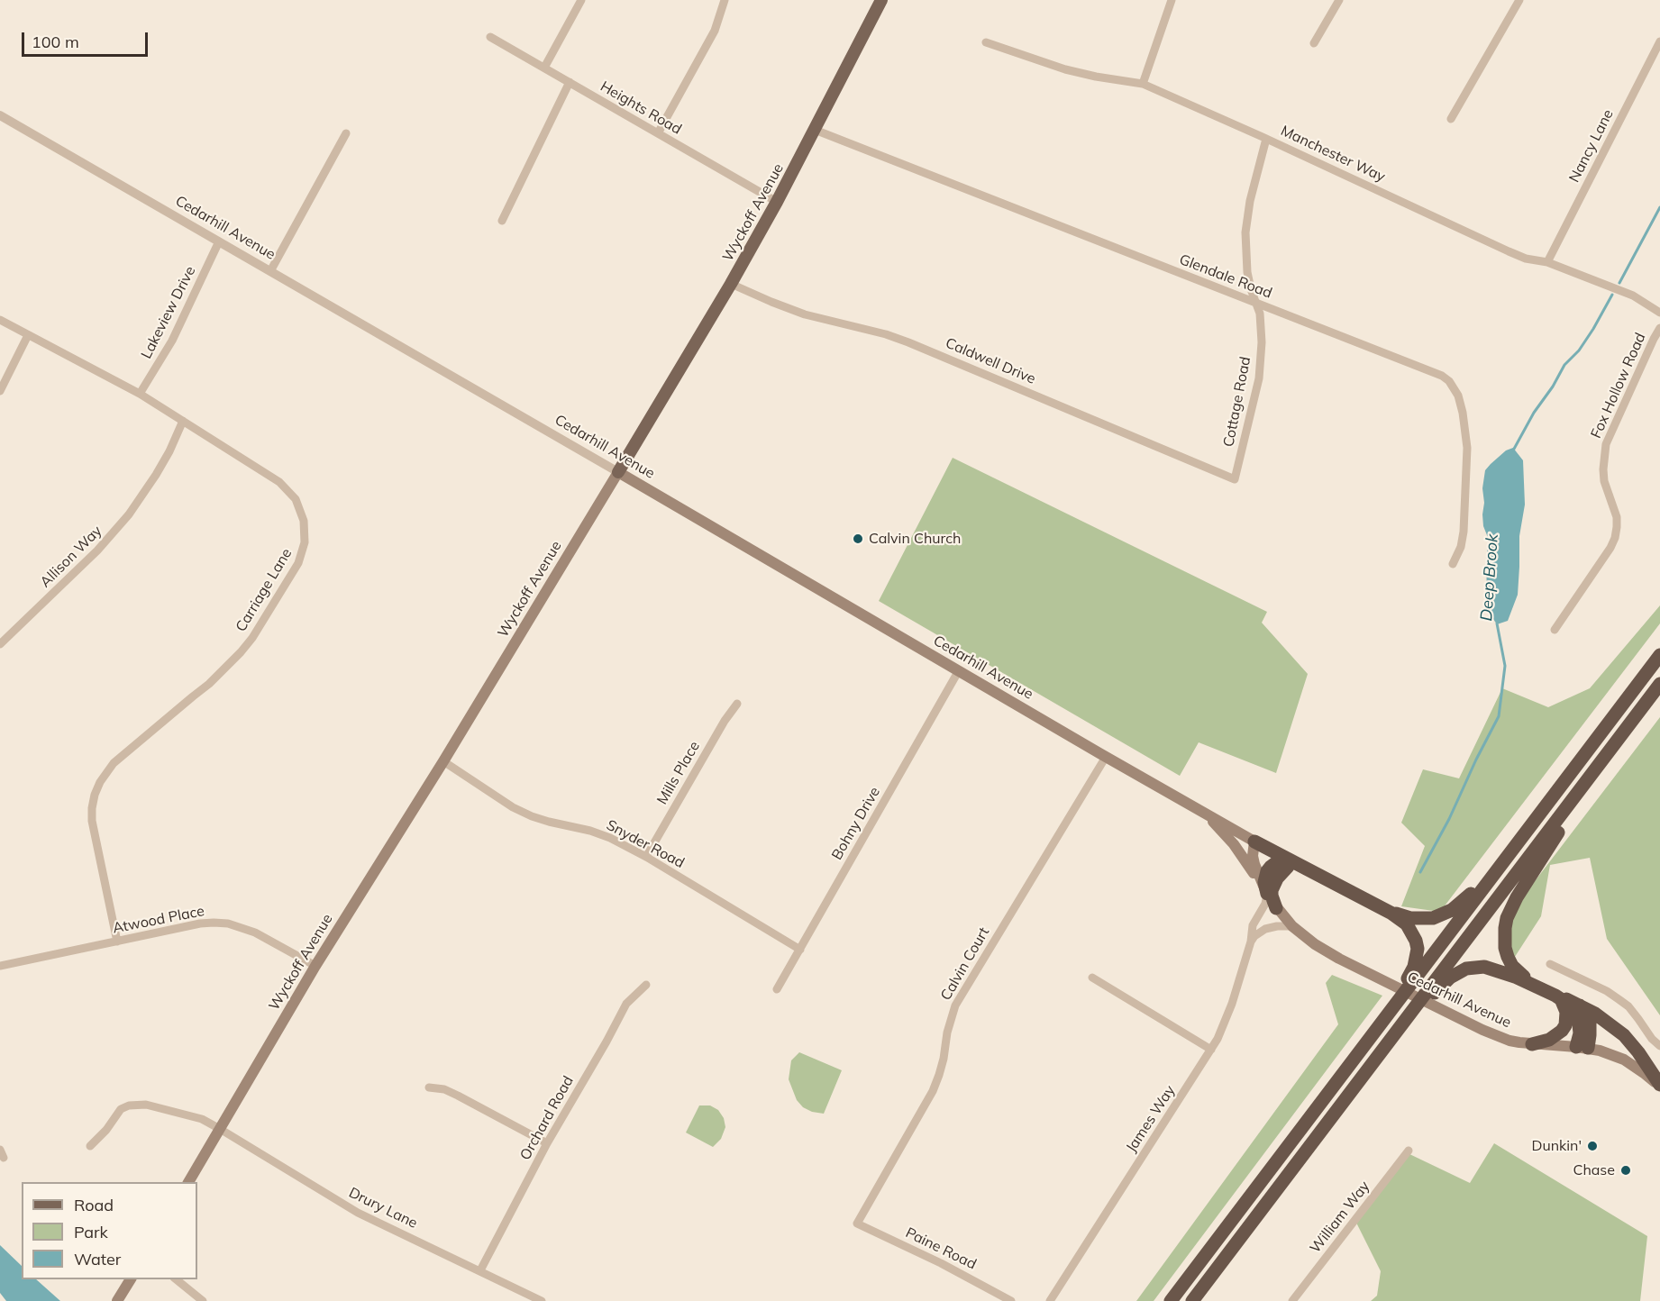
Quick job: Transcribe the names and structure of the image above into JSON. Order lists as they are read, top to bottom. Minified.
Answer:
{"streets":{"main road":["Wyckoff Avenue","Cedarhill Avenue"],"street":["Heights Road","Nancy Lane","Manchester Way","Glendale Road","Lakeview Drive","Caldwell Drive","Fox Hollow Road","Cottage Road","Allison Way","Carriage Lane","Mills Place","Bohny Drive","Snyder Road","Atwood Place","Calvin Court","Orchard Road","James Way","Drury Lane","William Way","Paine Road"]},"crossings":[["Heights Road","Wyckoff Avenue"],["Nancy Lane","Manchester Way"],["Manchester Way","Cottage Road"],["Wyckoff Avenue","Cedarhill Avenue"],["Wyckoff Avenue","Glendale Road"],["Wyckoff Avenue","Caldwell Drive"],["Wyckoff Avenue","Snyder Road"],["Wyckoff Avenue","Atwood Place"],["Wyckoff Avenue","Drury Lane"],["Cedarhill Avenue","Lakeview Drive"],["Cedarhill Avenue","Bohny Drive"],["Cedarhill Avenue","Calvin Court"],["Cedarhill Avenue","James Way"],["Glendale Road","Cottage Road"],["Lakeview Drive","Carriage Lane"],["Caldwell Drive","Cottage Road"],["Allison Way","Carriage Lane"],["Carriage Lane","Atwood Place"],["Mills Place","Snyder Road"],["Bohny Drive","Snyder Road"],["Calvin Court","Paine Road"],["Orchard Road","Drury Lane"]],"water":["Deep Brook"],"places":["Calvin Church","Dunkin'","Chase"],"legend":["Road","Park","Water"],"scale_bar":"100 m"}
